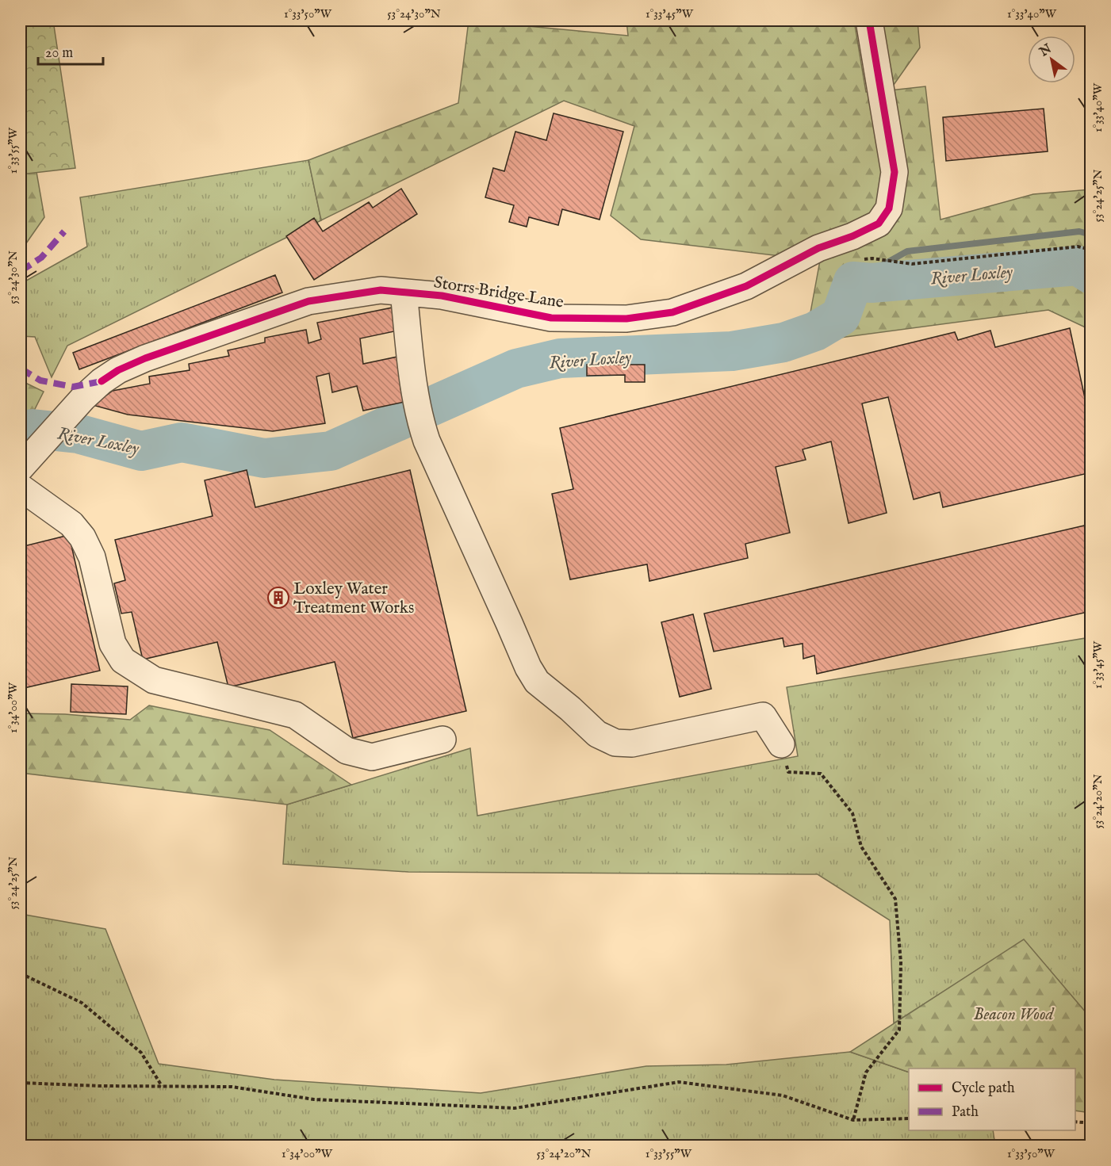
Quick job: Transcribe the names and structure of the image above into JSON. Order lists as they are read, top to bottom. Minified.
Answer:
{"streets":{"street":["Storrs Bridge Lane"]},"water":["River Loxley"],"parks":["Beacon Wood"],"places":{"building":["Loxley Water Treatment Works"]},"legend":["Cycle path","Path"],"scale_bar":"20 m","north":"top left","coordinates":["1°33'50\"W","53°24'30\"N","1°33'45\"W","1°33'40\"W","1°33'55\"W","53°24'25\"N","1°34'00\"W","53°24'20\"N"]}
